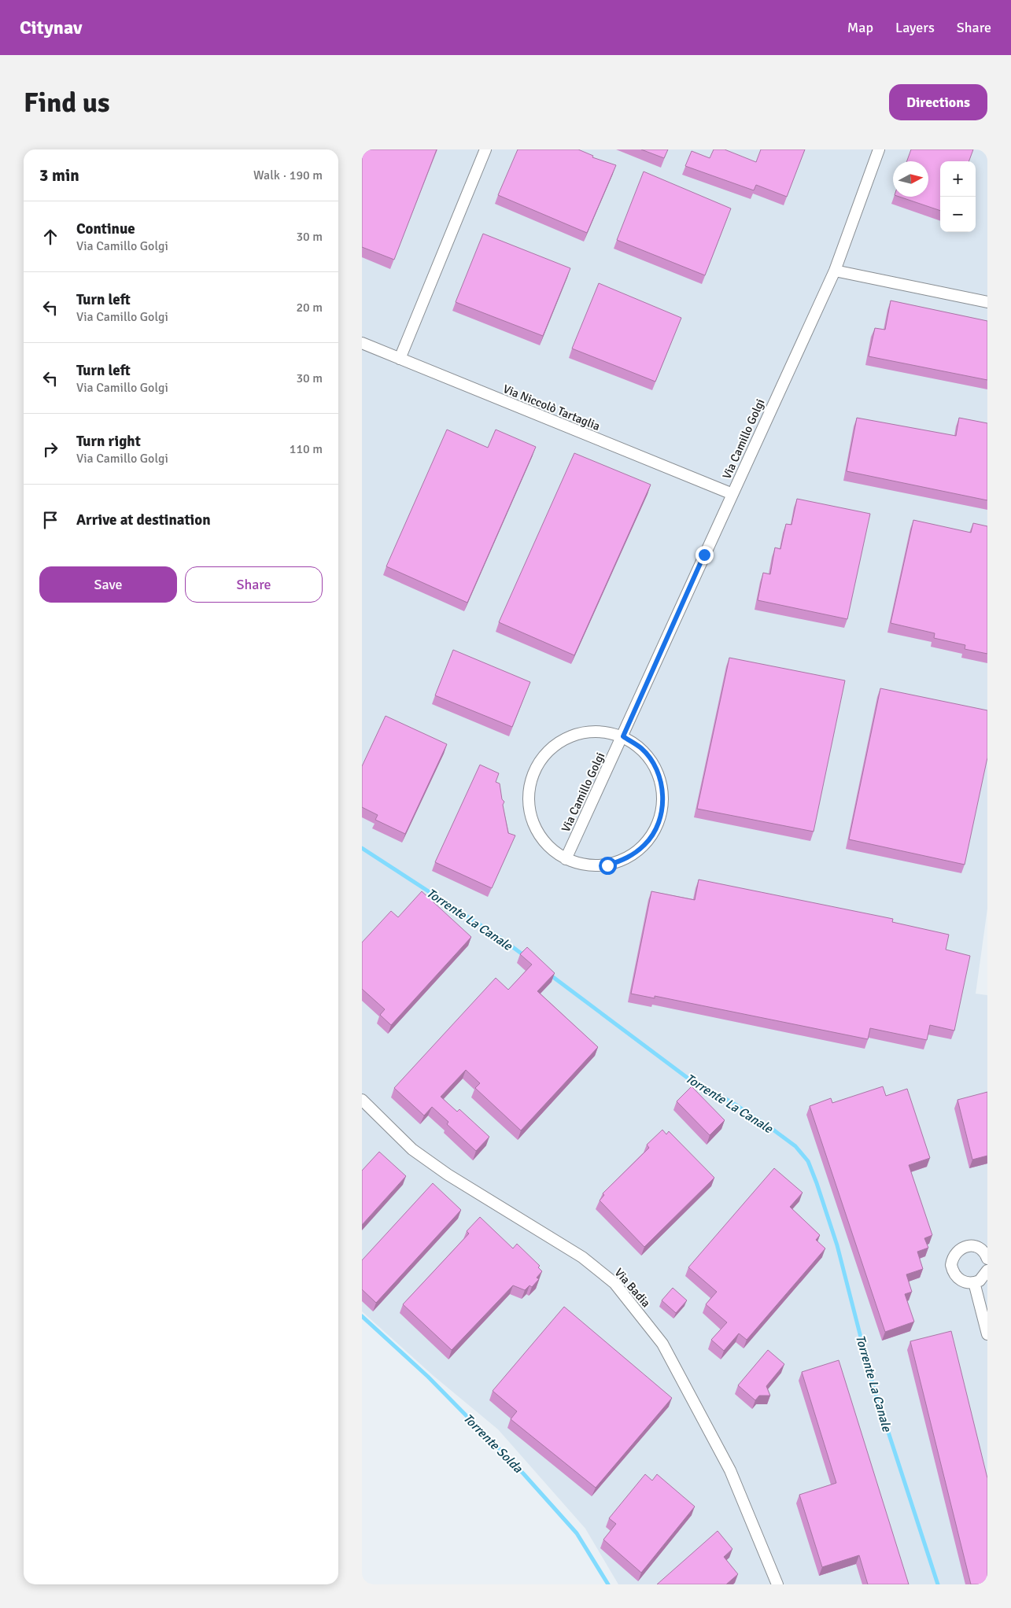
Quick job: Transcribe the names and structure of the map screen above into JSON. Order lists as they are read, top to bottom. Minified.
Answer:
{"streets":{"street":["Via Niccolò Tartaglia","Via Camillo Golgi","Via Badia"]},"crossings":[["Via Niccolò Tartaglia","Via Camillo Golgi"]],"water":["Torrente La Canale","Torrente Solda"],"north":"right","page":{"header":"Citynav","nav":["Map","Layers","Share"],"buttons":["Directions",["Save","Share"]],"title":"Find us","heading":["3 min","Walk · 190 m"],"map_buttons":["+","−"],"list":[["Continue","Via Camillo Golgi","30 m"],["Turn left","Via Camillo Golgi","20 m"],["Turn left","Via Camillo Golgi","30 m"],["Turn right","Via Camillo Golgi","110 m"],"Arrive at destination"]}}
